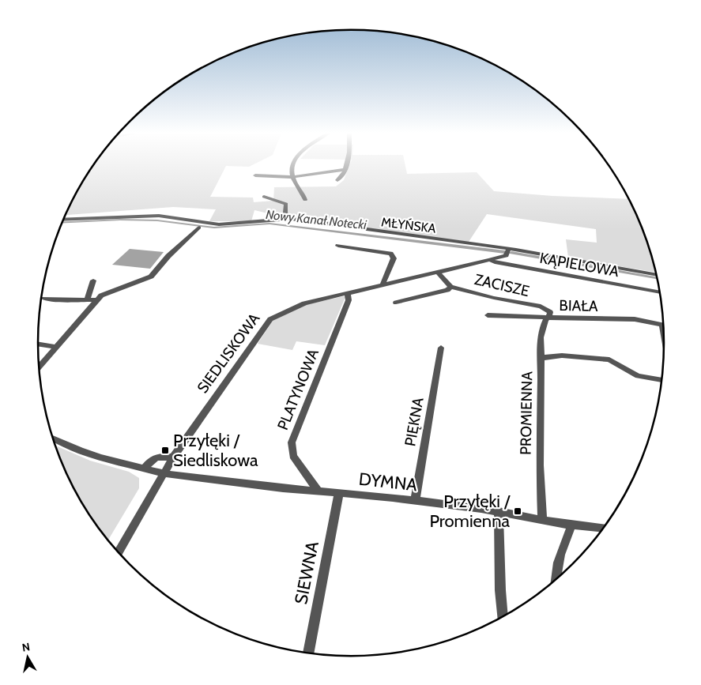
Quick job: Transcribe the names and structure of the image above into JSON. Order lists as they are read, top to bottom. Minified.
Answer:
{"streets":{"street":["MŁYŃSKA","KĄPIELOWA","ZACISZE","BIAŁA","SIEDLISKOWA","PLATYNOWA","PROMIENNA","PIĘKNA","DYMNA","SIEWNA"]},"crossings":[["MŁYŃSKA","SIEDLISKOWA"],["KĄPIELOWA","SIEDLISKOWA"],["ZACISZE","BIAŁA"],["ZACISZE","PROMIENNA"],["BIAŁA","PROMIENNA"],["SIEDLISKOWA","PLATYNOWA"],["SIEDLISKOWA","DYMNA"],["PLATYNOWA","DYMNA"],["PROMIENNA","DYMNA"],["PIĘKNA","DYMNA"],["DYMNA","SIEWNA"]],"water":["Nowy Kanał Notecki"],"places":{"transit":["Przyłęki / Siedliskowa","Przyłęki / Promienna"]},"north":"top"}
